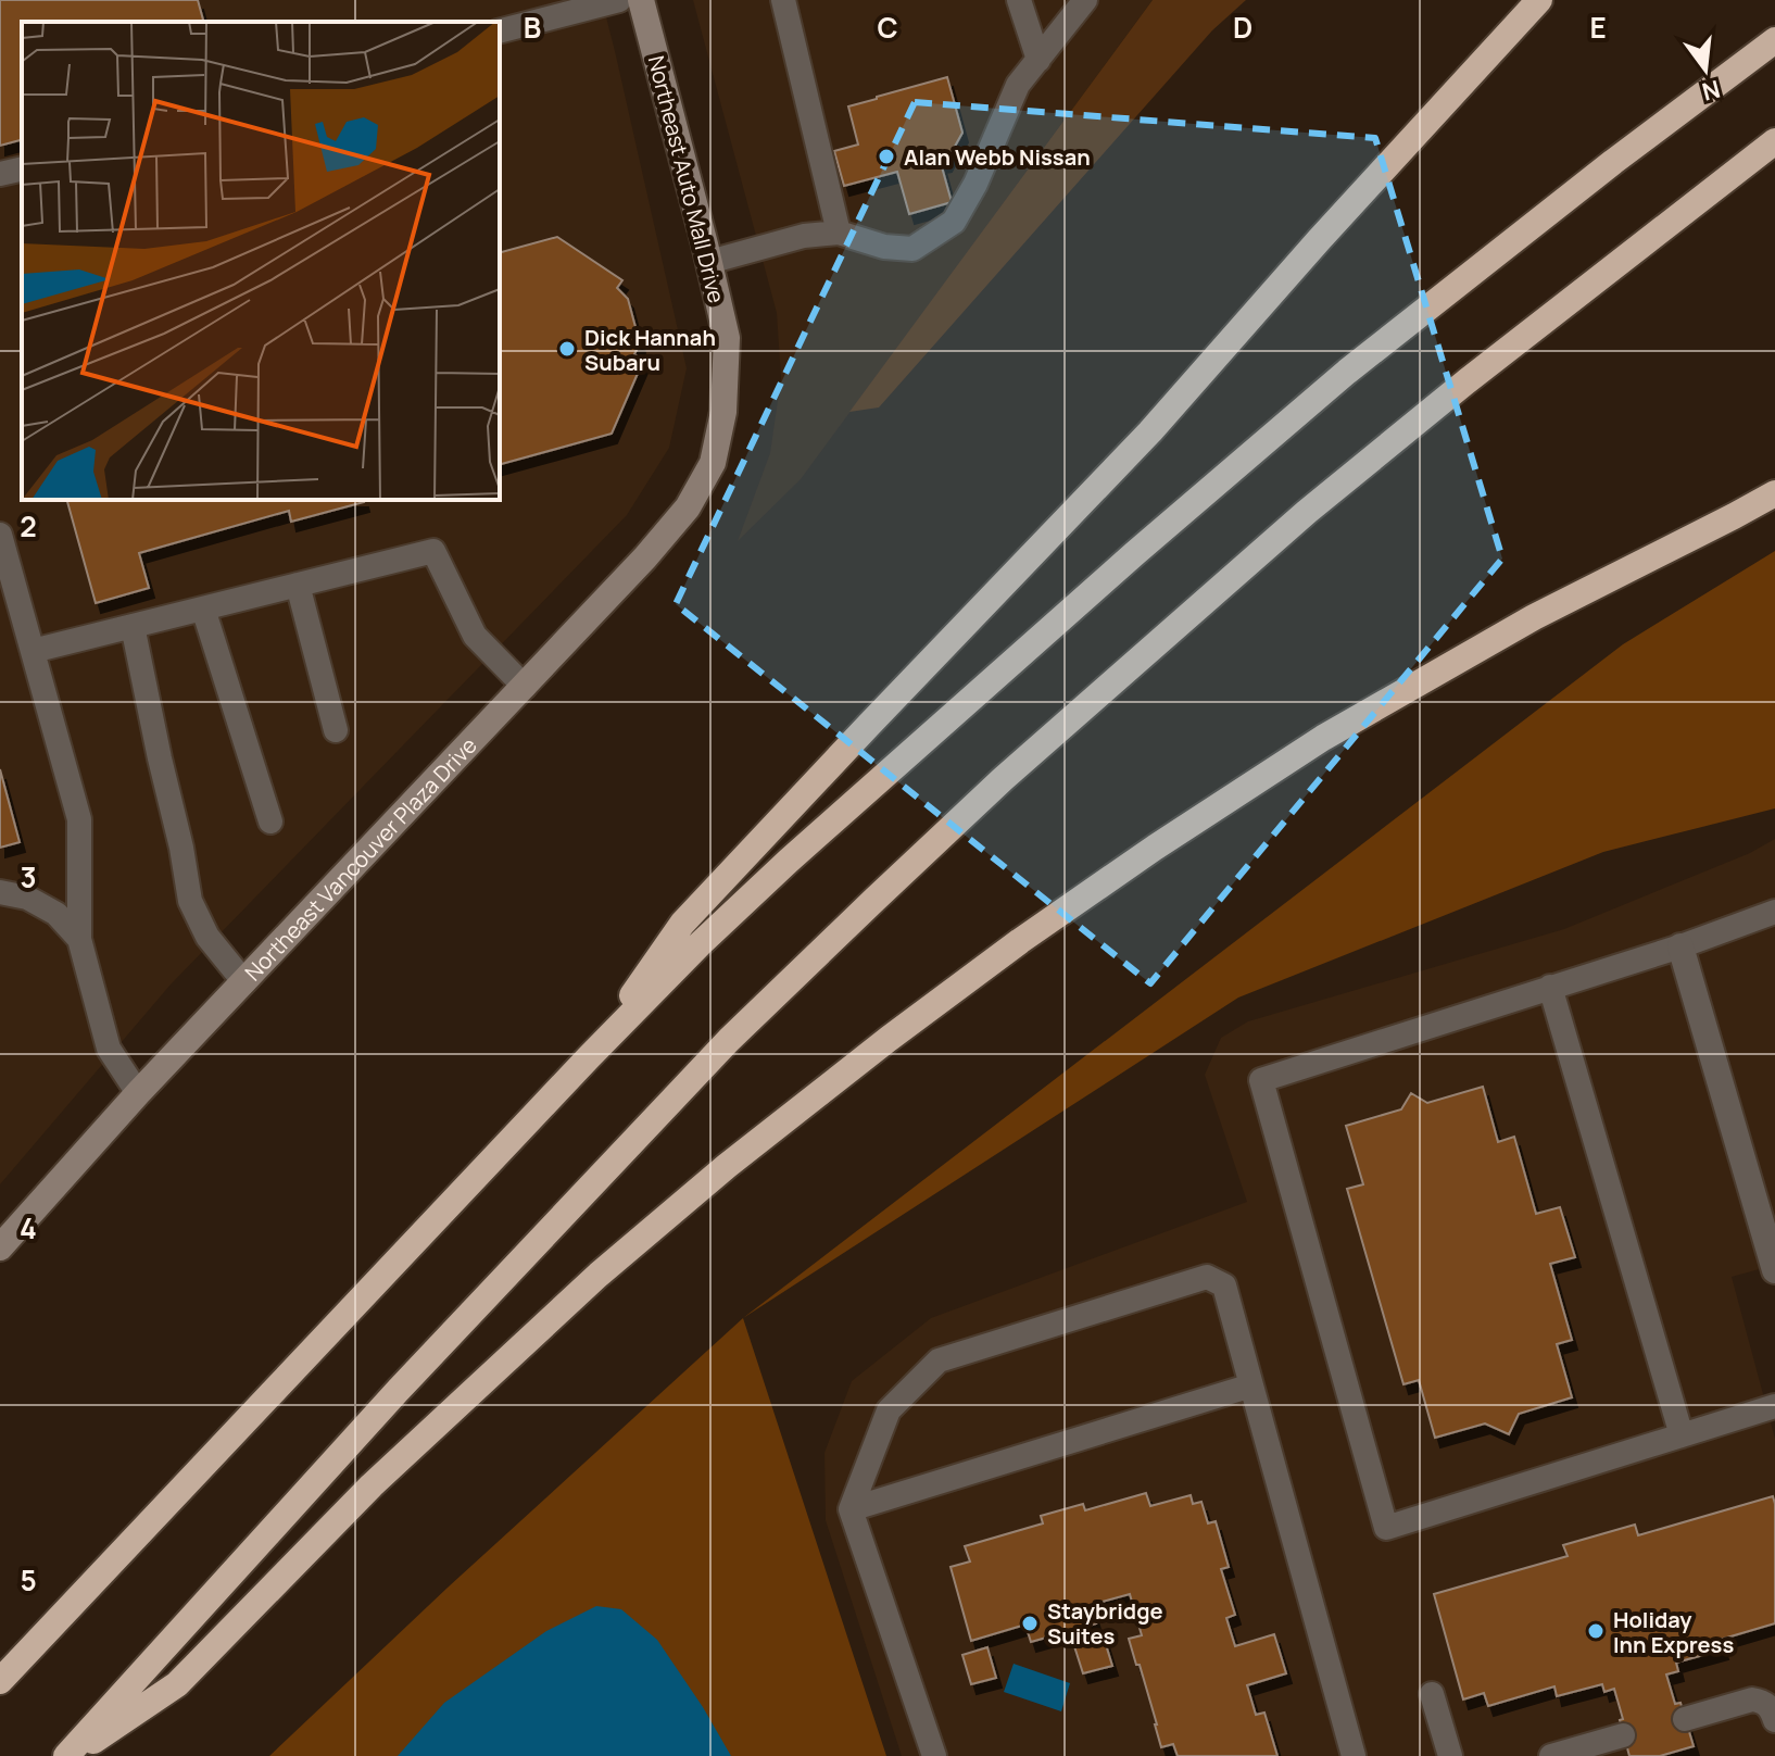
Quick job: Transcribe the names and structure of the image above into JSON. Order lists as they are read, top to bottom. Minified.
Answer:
{"streets":{"street":["Northeast Auto Mall Drive","Northeast Vancouver Plaza Drive"]},"crossings":[["Northeast Auto Mall Drive","Northeast Vancouver Plaza Drive"]],"places":["Alan Webb Nissan","Dick Hannah Subaru","Staybridge Suites","Holiday Inn Express"],"north":"bottom","grid":{"columns":["B","C","D","E"],"rows":["2","3","4","5"]}}
